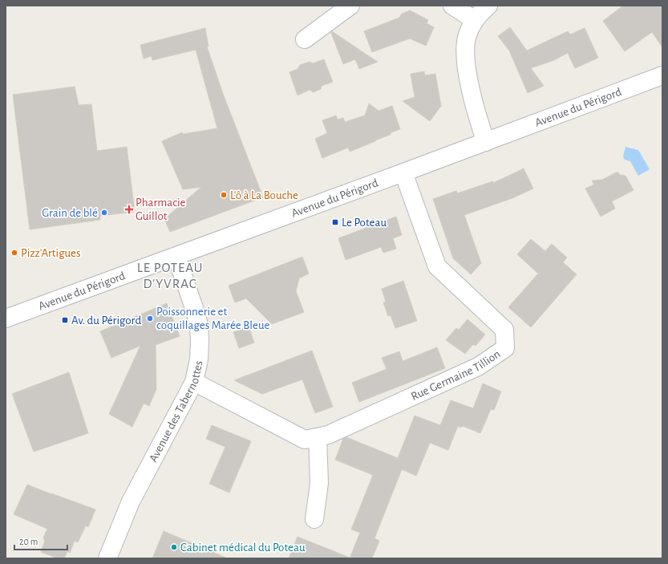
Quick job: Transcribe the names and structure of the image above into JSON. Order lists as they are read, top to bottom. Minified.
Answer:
{"streets":{"street":["Avenue du Périgord","Rue Germaine Tillion","Avenue des Tabernottes"]},"crossings":[["Avenue du Périgord","Rue Germaine Tillion"],["Avenue du Périgord","Avenue des Tabernottes"],["Rue Germaine Tillion","Avenue des Tabernottes"]],"districts":["LE POTEAU D'YVRAC"],"places":{"other":["L'ô à La Bouche","Grain de blé","Pizz'Artigues","Poissonnerie et coquillages Marée Bleue","Cabinet médical du Poteau"],"health":["Pharmacie Guillot"],"transit":["Le Poteau","Av. du Périgord"]},"scale_bar":"20 m"}
